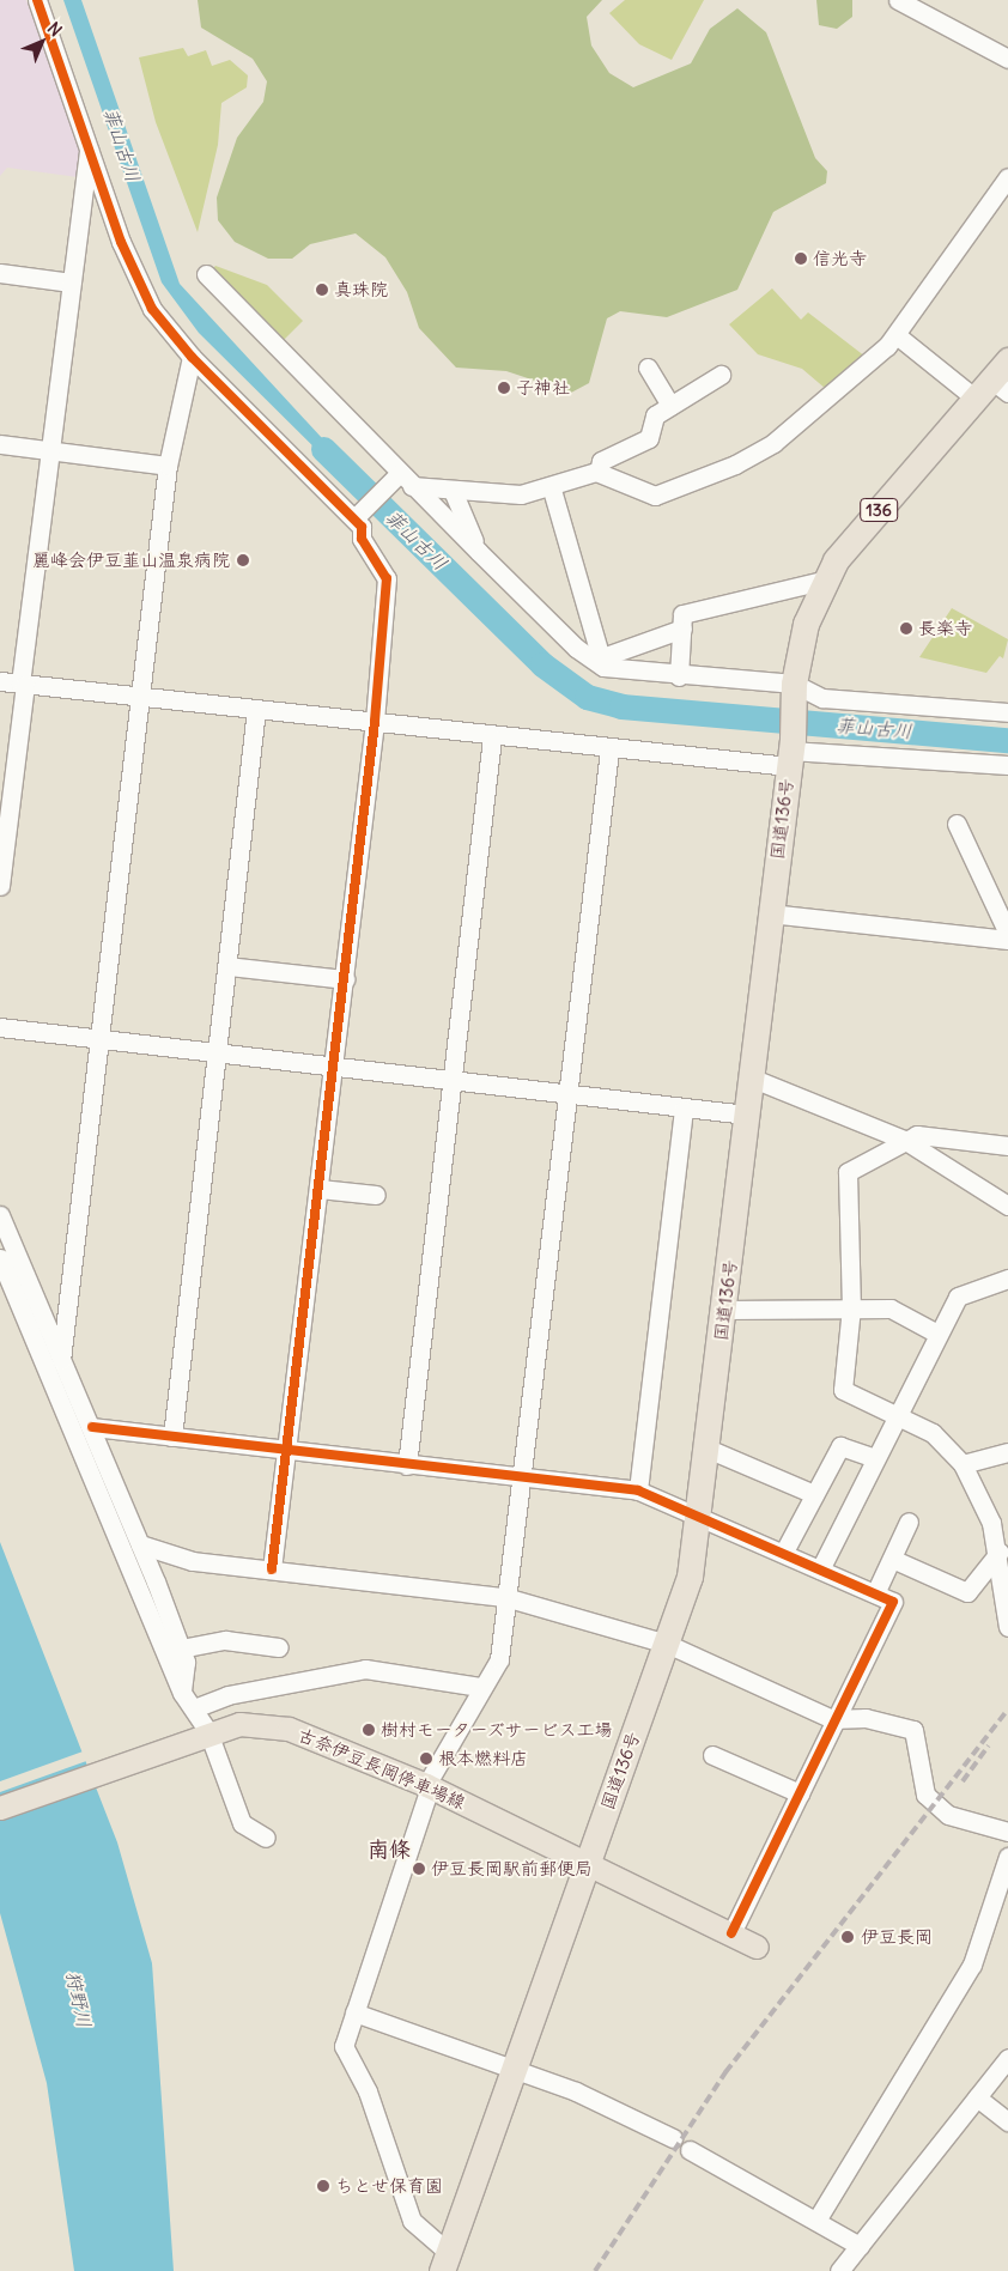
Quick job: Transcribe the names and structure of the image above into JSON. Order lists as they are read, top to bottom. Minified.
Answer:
{"streets":{"highway":["136","国道136号"],"main road":["古奈伊豆長岡停車場線"]},"crossings":[["国道136号","古奈伊豆長岡停車場線"]],"districts":["南條"],"water":["菲山古川","狩野川"],"places":["信光寺","真珠院","子神社","麗峰会伊豆韮山温泉病院","長楽寺","樹村モーターズサービス工場","根本燃料店","伊豆長岡駅前郵便局","伊豆長岡","ちとせ保育園"],"north":"top right"}
